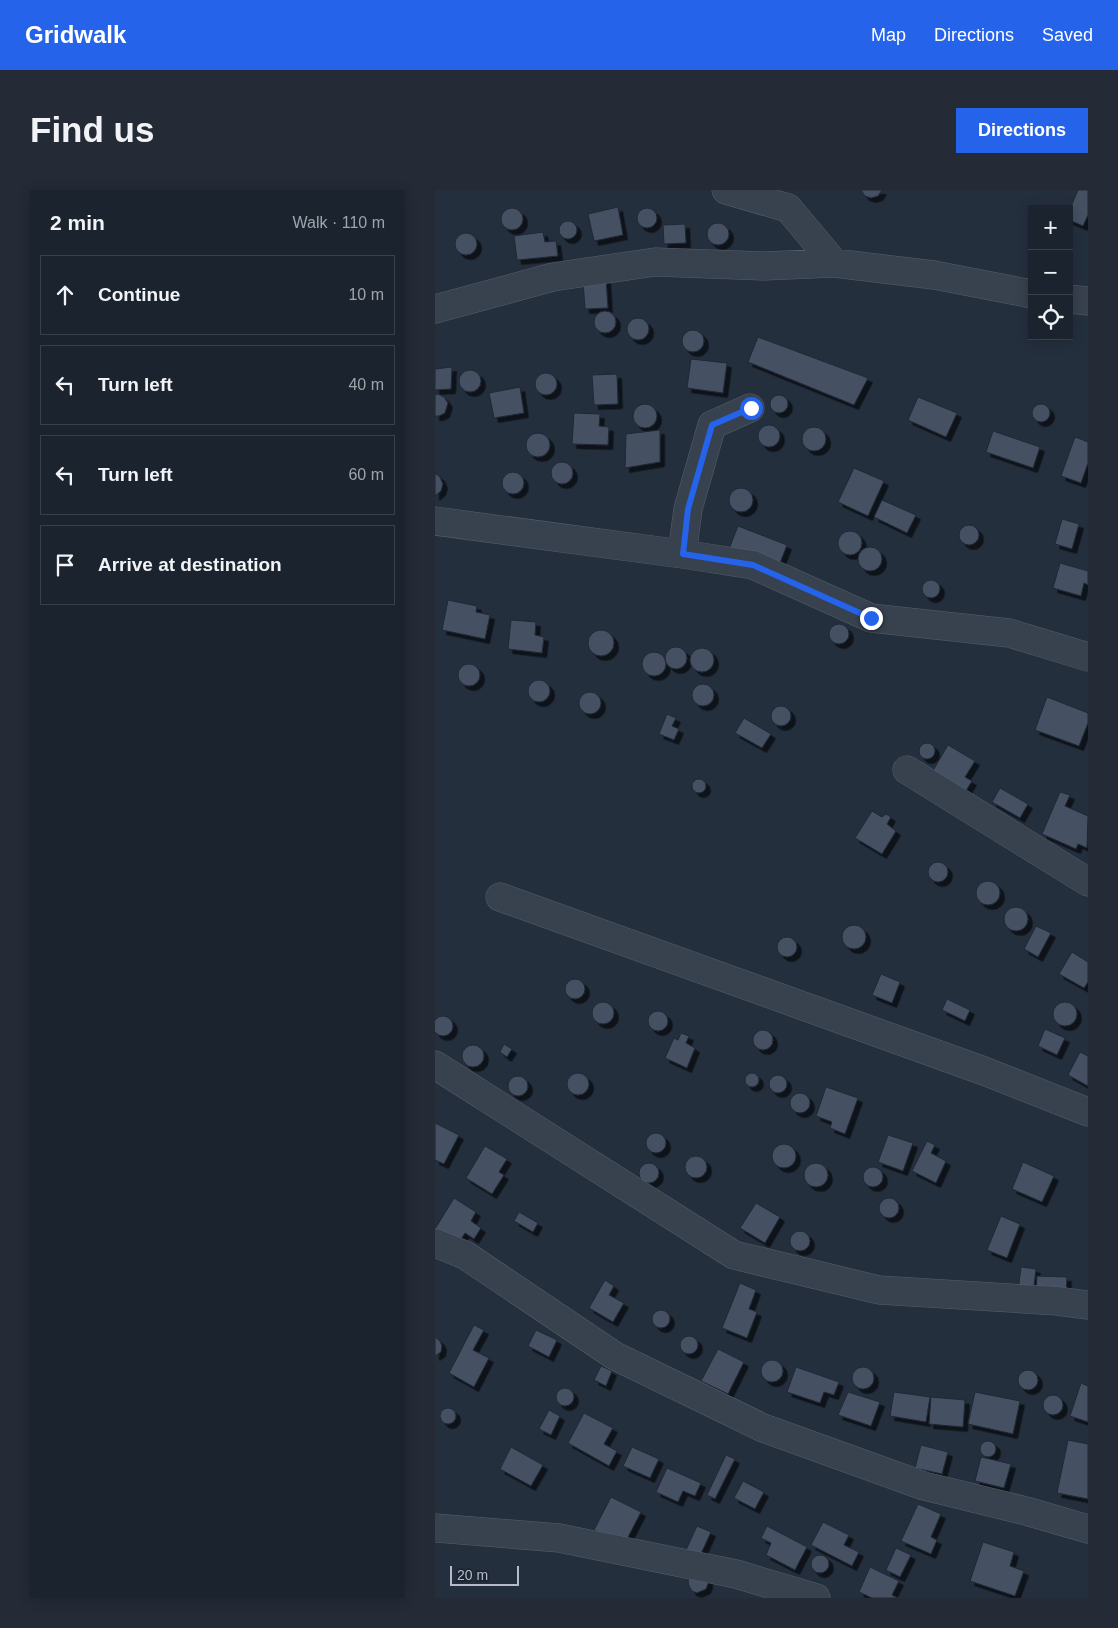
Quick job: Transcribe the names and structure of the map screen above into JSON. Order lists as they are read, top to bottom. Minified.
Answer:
{"scale_bar":"20 m","page":{"header":"Gridwalk","nav":["Map","Directions","Saved"],"buttons":"Directions","title":"Find us","heading":["2 min","Walk · 110 m"],"map_buttons":["+","−"],"list":[["Continue","10 m"],["Turn left","40 m"],["Turn left","60 m"],"Arrive at destination"],"scale":"20 m"}}
